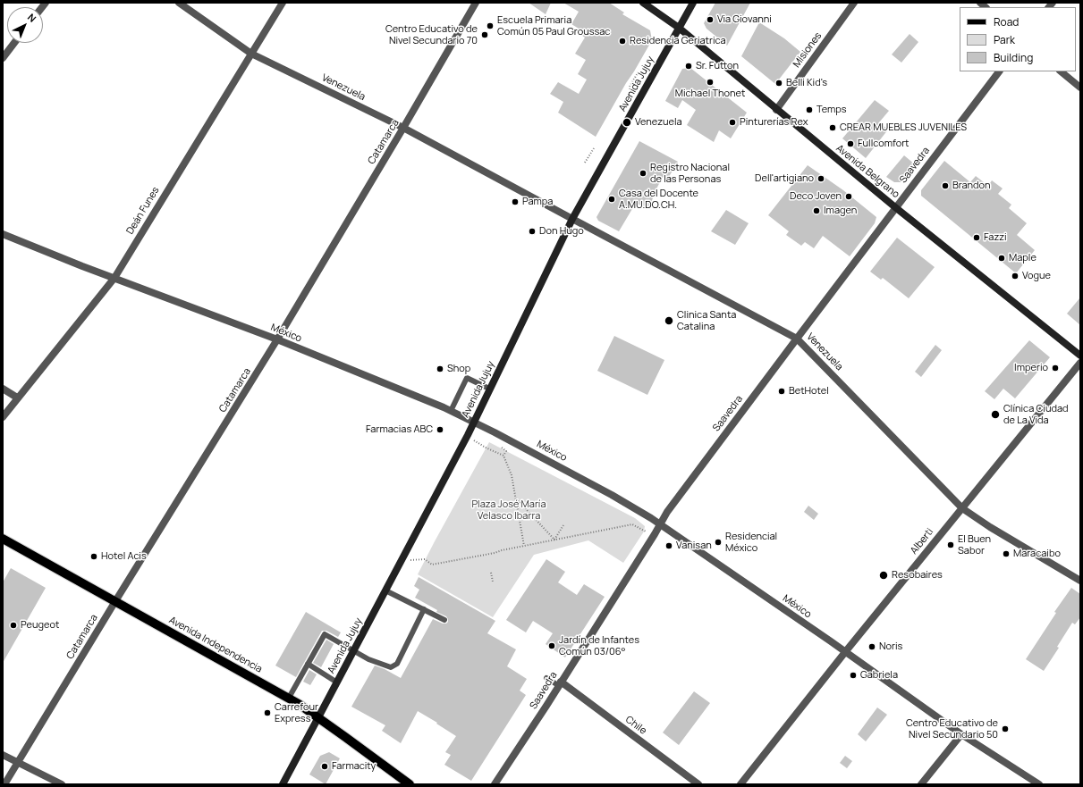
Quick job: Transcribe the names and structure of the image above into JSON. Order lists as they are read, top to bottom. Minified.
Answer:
{"streets":{"main road":["Avenida Jujuy","Avenida Belgrano","Avenida Independencia"],"street":["Misiones","Venezuela","Catamarca","Saavedra","Deán Funes","México","Alberti","Chile"]},"crossings":[["Misiones","Avenida Belgrano"],["Avenida Jujuy","Venezuela"],["Avenida Jujuy","Avenida Belgrano"],["Avenida Jujuy","México"],["Avenida Jujuy","Avenida Independencia"],["Venezuela","Catamarca"],["Venezuela","Saavedra"],["Venezuela","Deán Funes"],["Venezuela","Alberti"],["Catamarca","México"],["Catamarca","Avenida Independencia"],["Saavedra","Avenida Belgrano"],["Saavedra","México"],["Saavedra","Chile"],["Deán Funes","México"],["México","Alberti"]],"parks":["Plaza José María Velasco Ibarra"],"places":["Via Giovanni","Escuela Primaria Común 05 Paul Groussac","Centro Educativo de Nivel Secundario 70","Residencia Geriatrica","Sr. Futton","Michael Thonet","Belli Kid's","Temps","Venezuela","Pinturerías Rex","CREAR MUEBLES JUVENILES","Fullcomfort","Registro Nacional de las Personas","Dell'artigiano","Brandon","Deco Joven","Casa del Docente A.MU.DO.CH.","Pampa","Imagen","Don Hugo","Fazzi","Maple","Vogue","Clinica Santa Catalina","Imperio","Shop","BetHotel","Clínica Ciudad de La Vida","Farmacias ABC","Residencial México","El Buen Sabor","Vanisan","Maracaibo","Hotel Acis","Resobaires","Peugeot","Jardín de Infantes Común 03/06°","Noris","Gabriela","Carrefour Express","Centro Educativo de Nivel Secundario 50","Farmacity"],"legend":["Road","Park","Building"],"north":"top right"}
